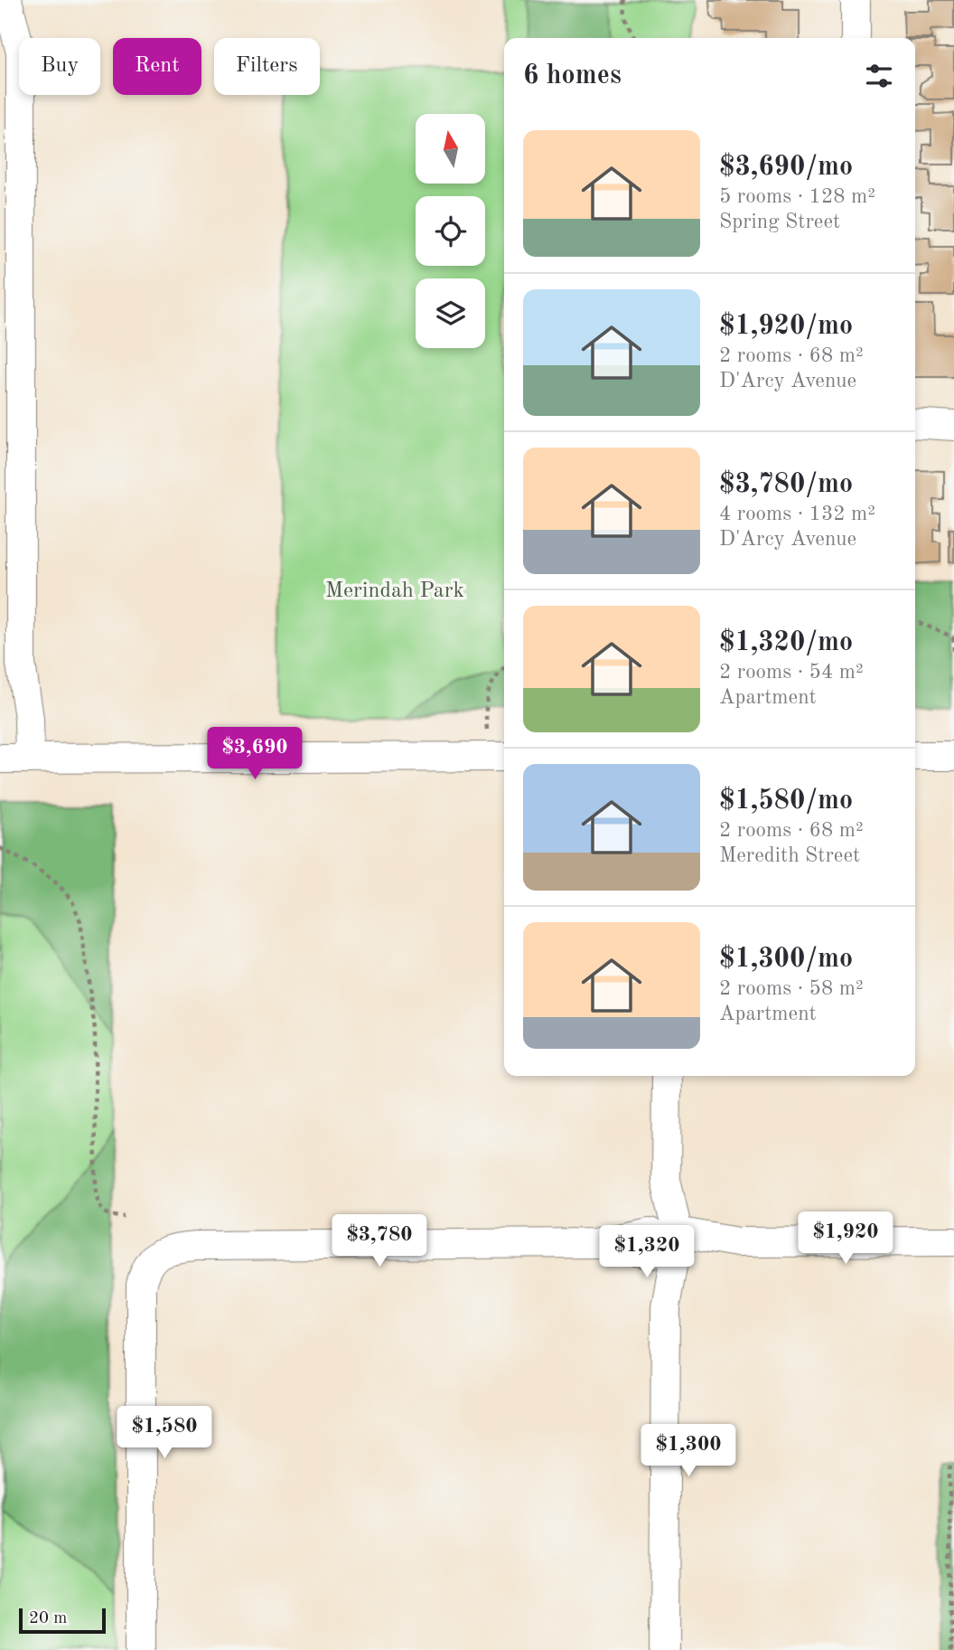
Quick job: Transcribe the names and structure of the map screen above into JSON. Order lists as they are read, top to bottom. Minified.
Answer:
{"parks":["Merindah Park"],"scale_bar":"20 m","north":"top","page":{"chip":["Buy","Rent","Filters"],"heading":"6 homes","list":[{"name":"$3,690/mo","note":"5 rooms · 128 m² · Spring Street"},{"name":"$1,920/mo","note":"2 rooms · 68 m² · D'Arcy Avenue"},{"name":"$3,780/mo","note":"4 rooms · 132 m² · D'Arcy Avenue"},{"name":"$1,320/mo","note":"2 rooms · 54 m² · Apartment"},{"name":"$1,580/mo","note":"2 rooms · 68 m² · Meredith Street"},{"name":"$1,300/mo","note":"2 rooms · 58 m² · Apartment"}],"price":["$3,690","$1,920","$3,780","$1,320","$1,580","$1,300"],"scale":"20 m"}}
